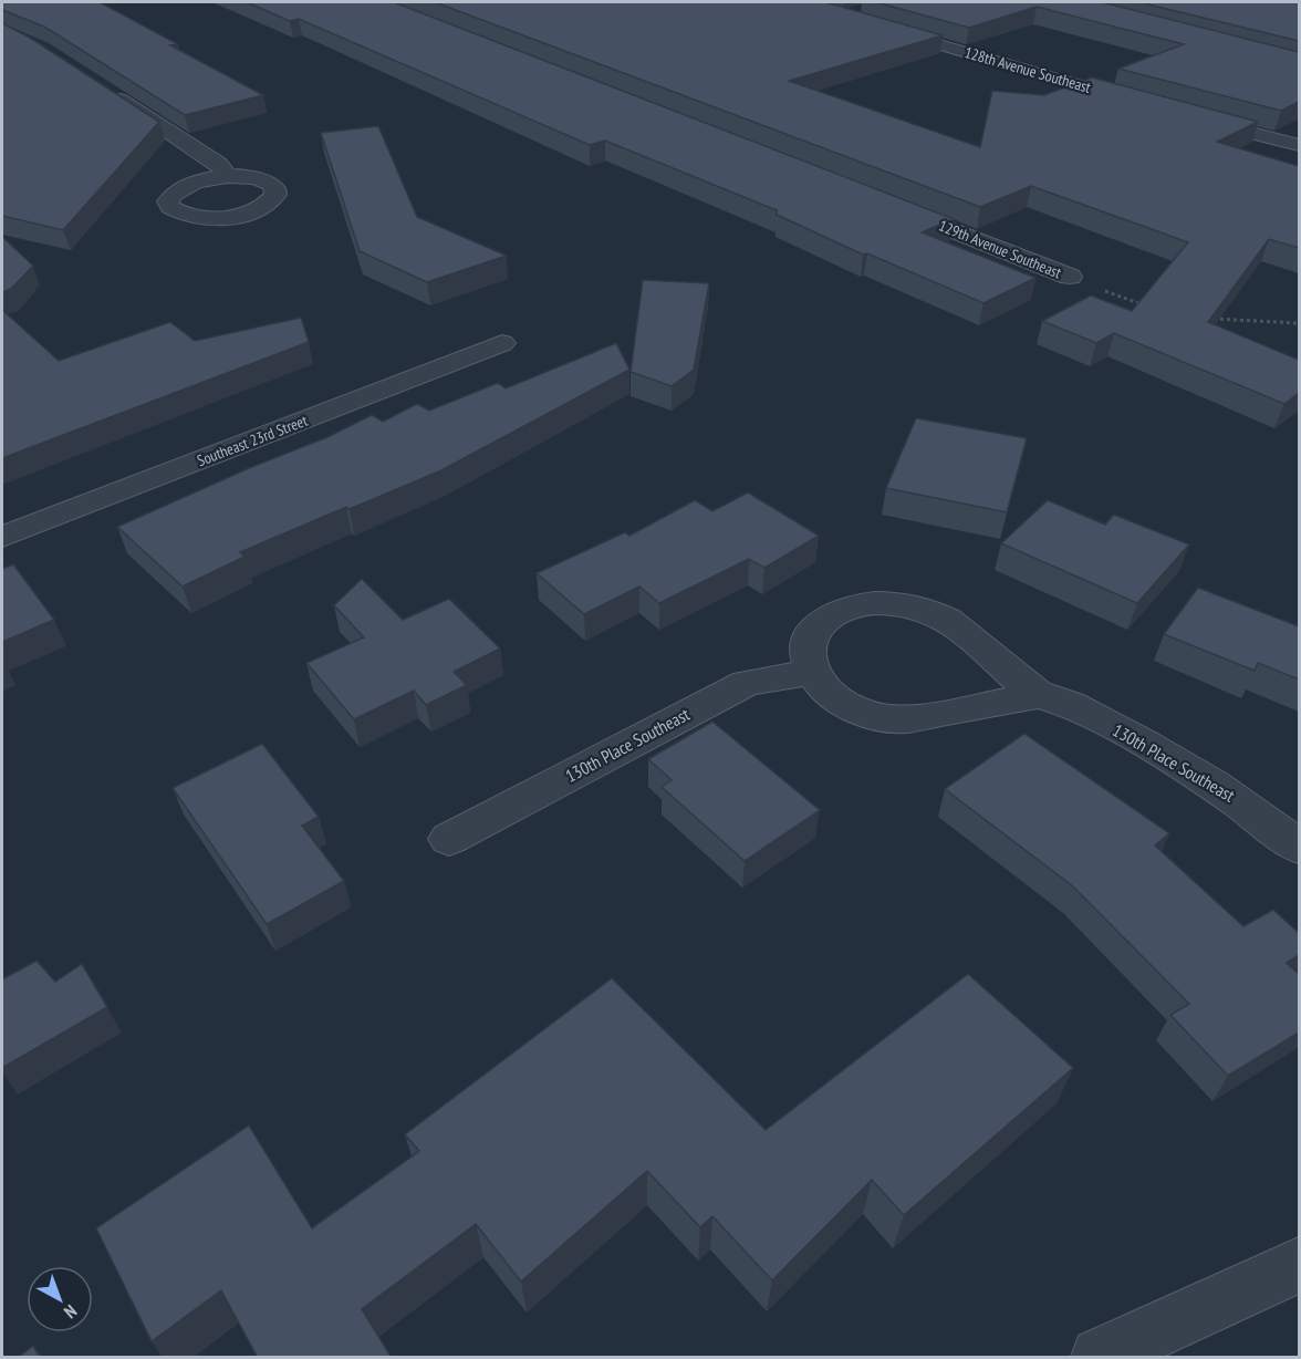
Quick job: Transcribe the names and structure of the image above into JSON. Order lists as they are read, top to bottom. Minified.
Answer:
{"streets":{"street":["128th Avenue Southeast","129th Avenue Southeast","Southeast 23rd Street","130th Place Southeast"]},"north":"bottom right"}
